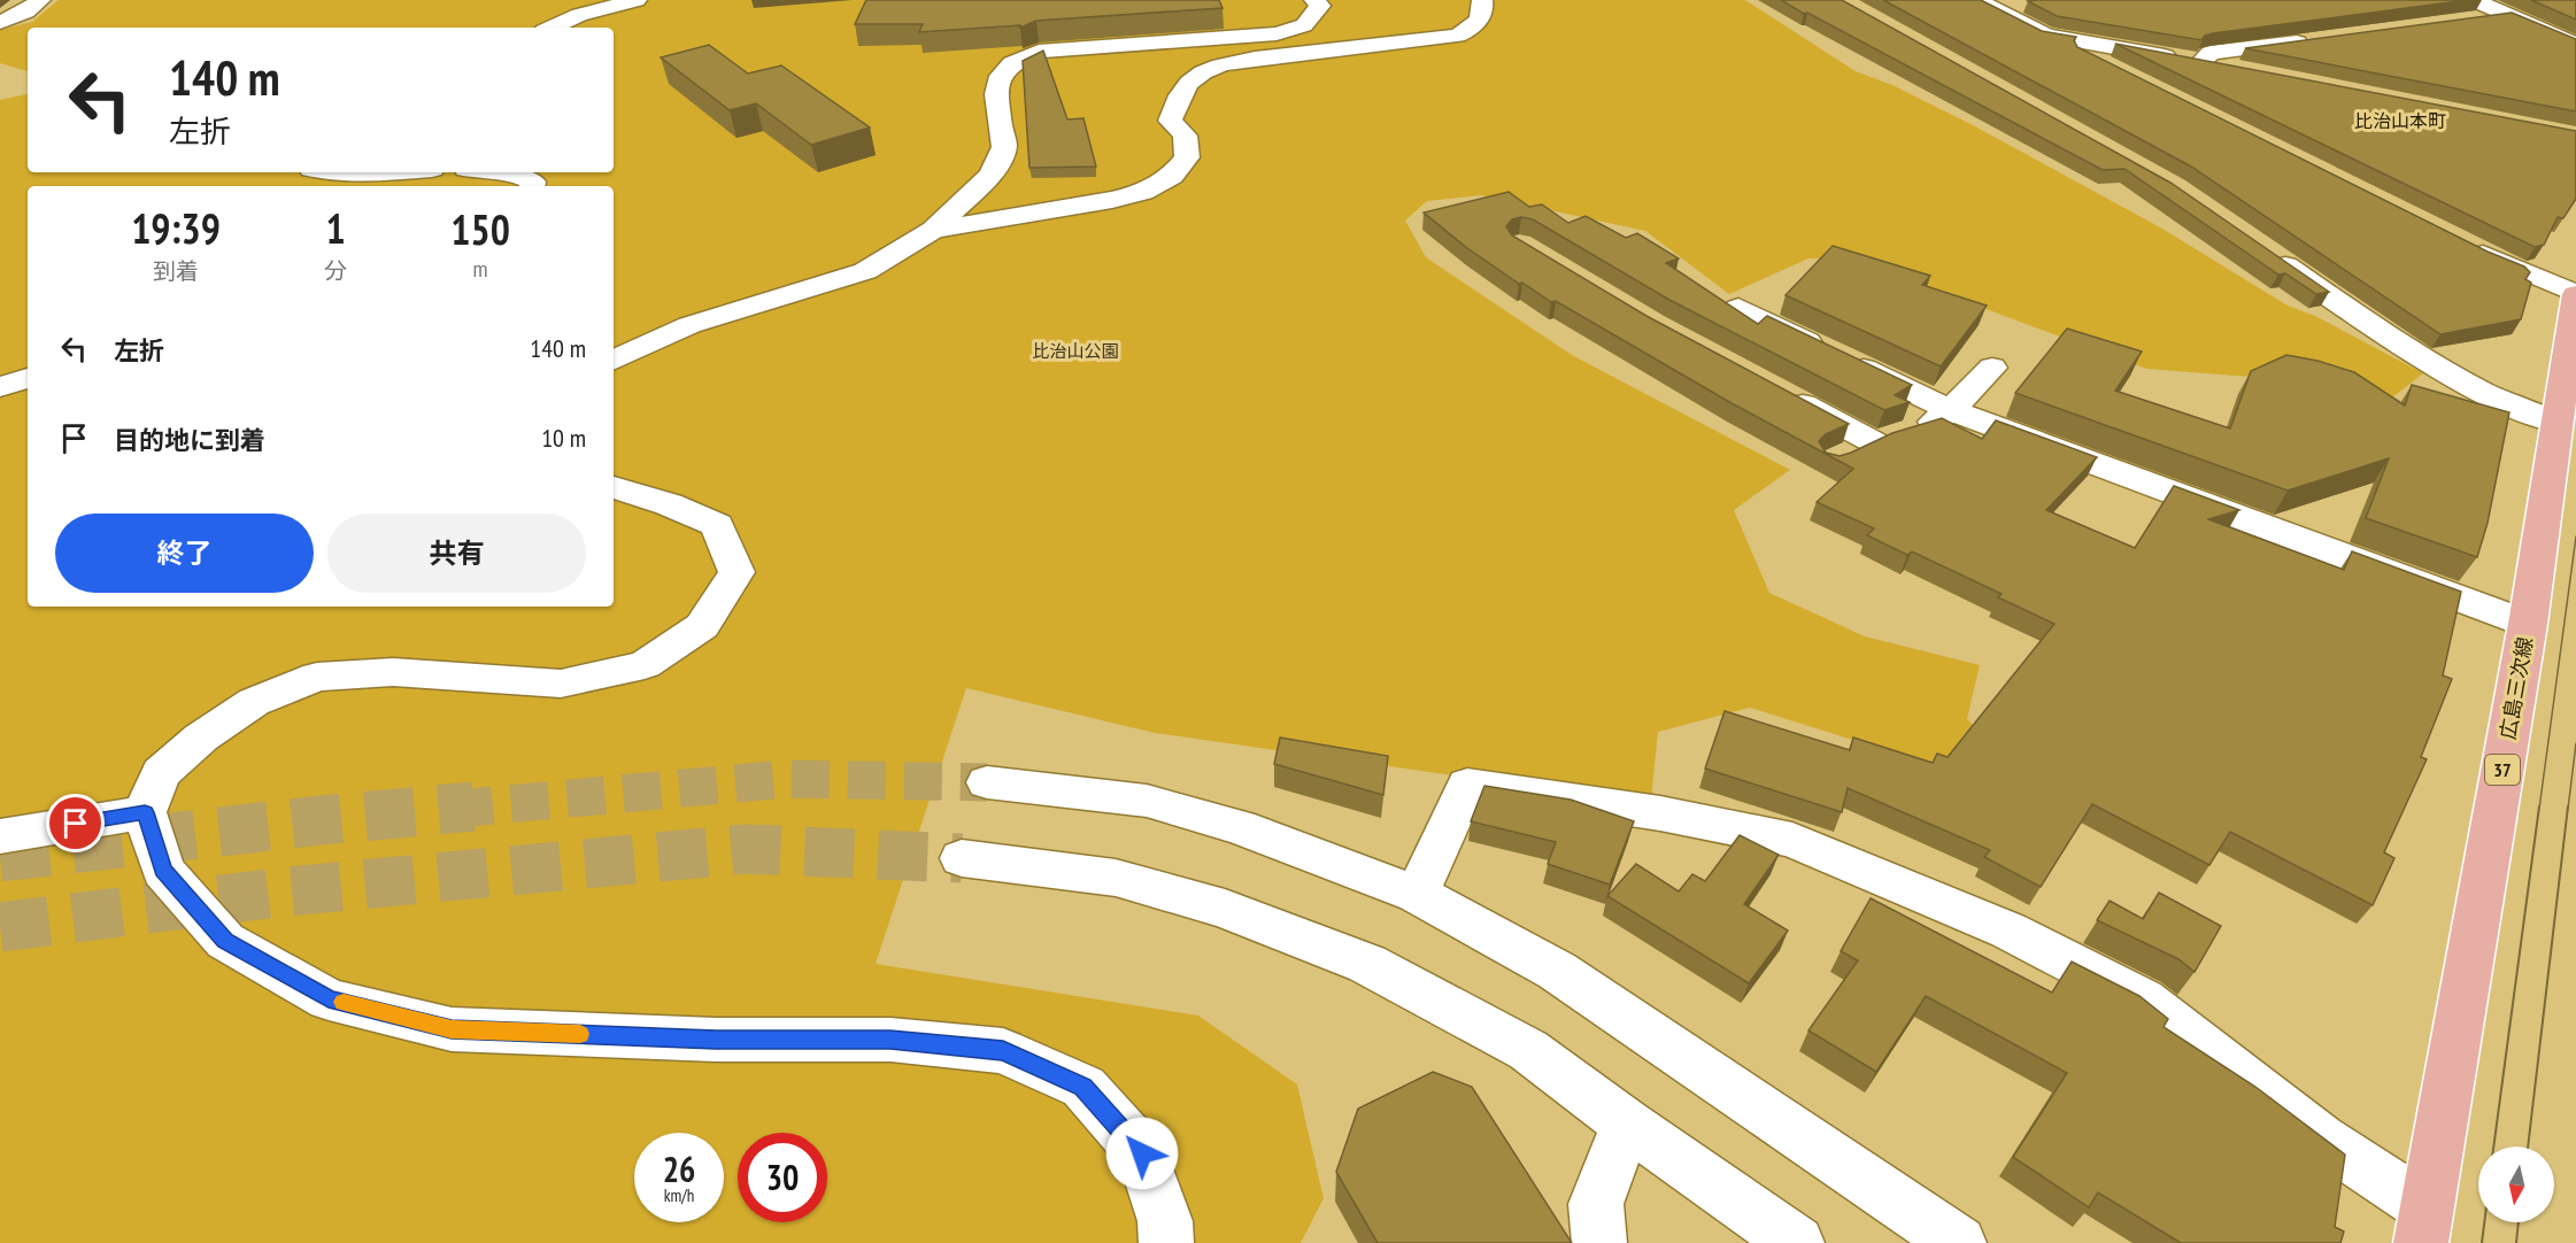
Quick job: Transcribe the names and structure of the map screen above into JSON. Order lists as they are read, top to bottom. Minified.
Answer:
{"streets":{"main road":["広島三次線","37"]},"districts":["比治山本町"],"parks":["比治山公園"],"north":"bottom","page":{"turn":["140 m","左折"],"eta":["19:39","到着","1","分","150","m"],"list":[{"name":"左折","value":"140 m"},{"name":"目的地に到着","value":"10 m"}],"buttons":["終了","共有"],"speed":"26 km/h","limit":"30"}}
